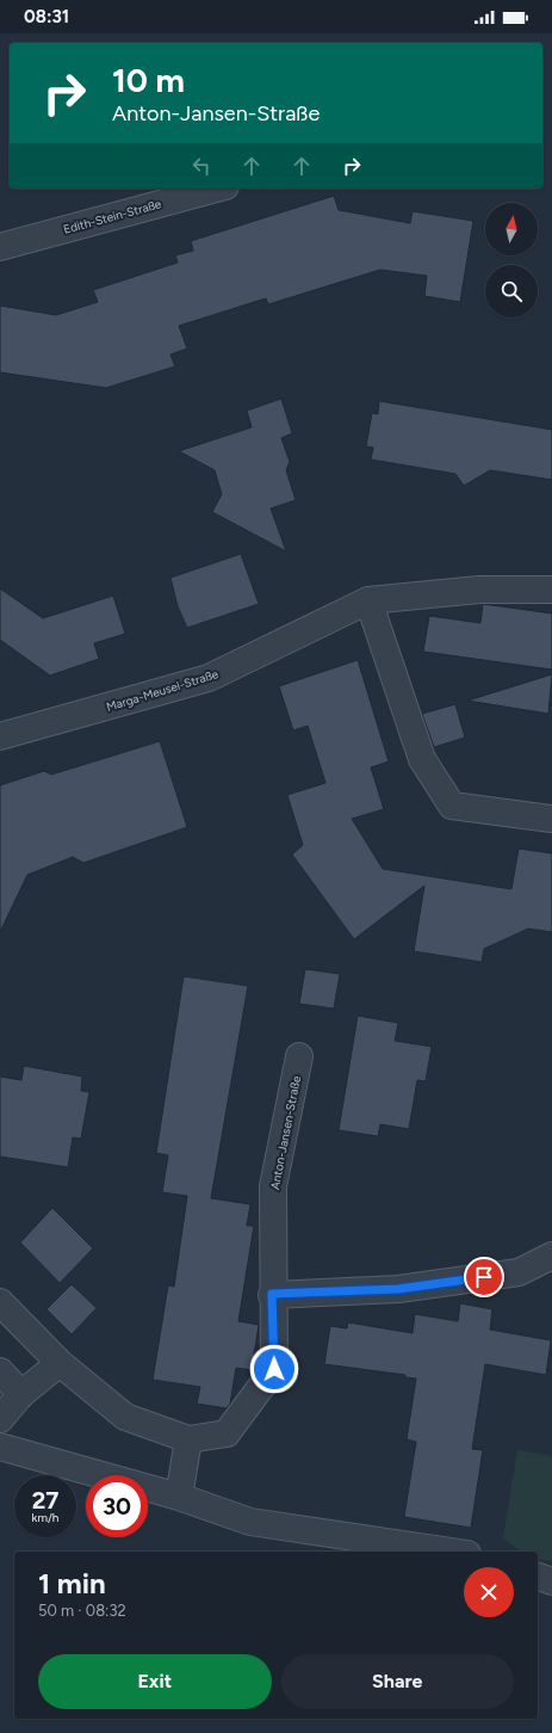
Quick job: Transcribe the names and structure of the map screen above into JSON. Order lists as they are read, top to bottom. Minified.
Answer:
{"streets":{"street":["Edith-Stein-Straße","Marga-Meusel-Straße","Anton-Jansen-Straße"]},"north":"top","page":{"status":"08:31","turn":["10 m","Anton-Jansen-Straße"],"speed":"27 km/h","limit":"30","heading":["1 min","50 m · 08:32"],"buttons":["Exit","Share"]}}
